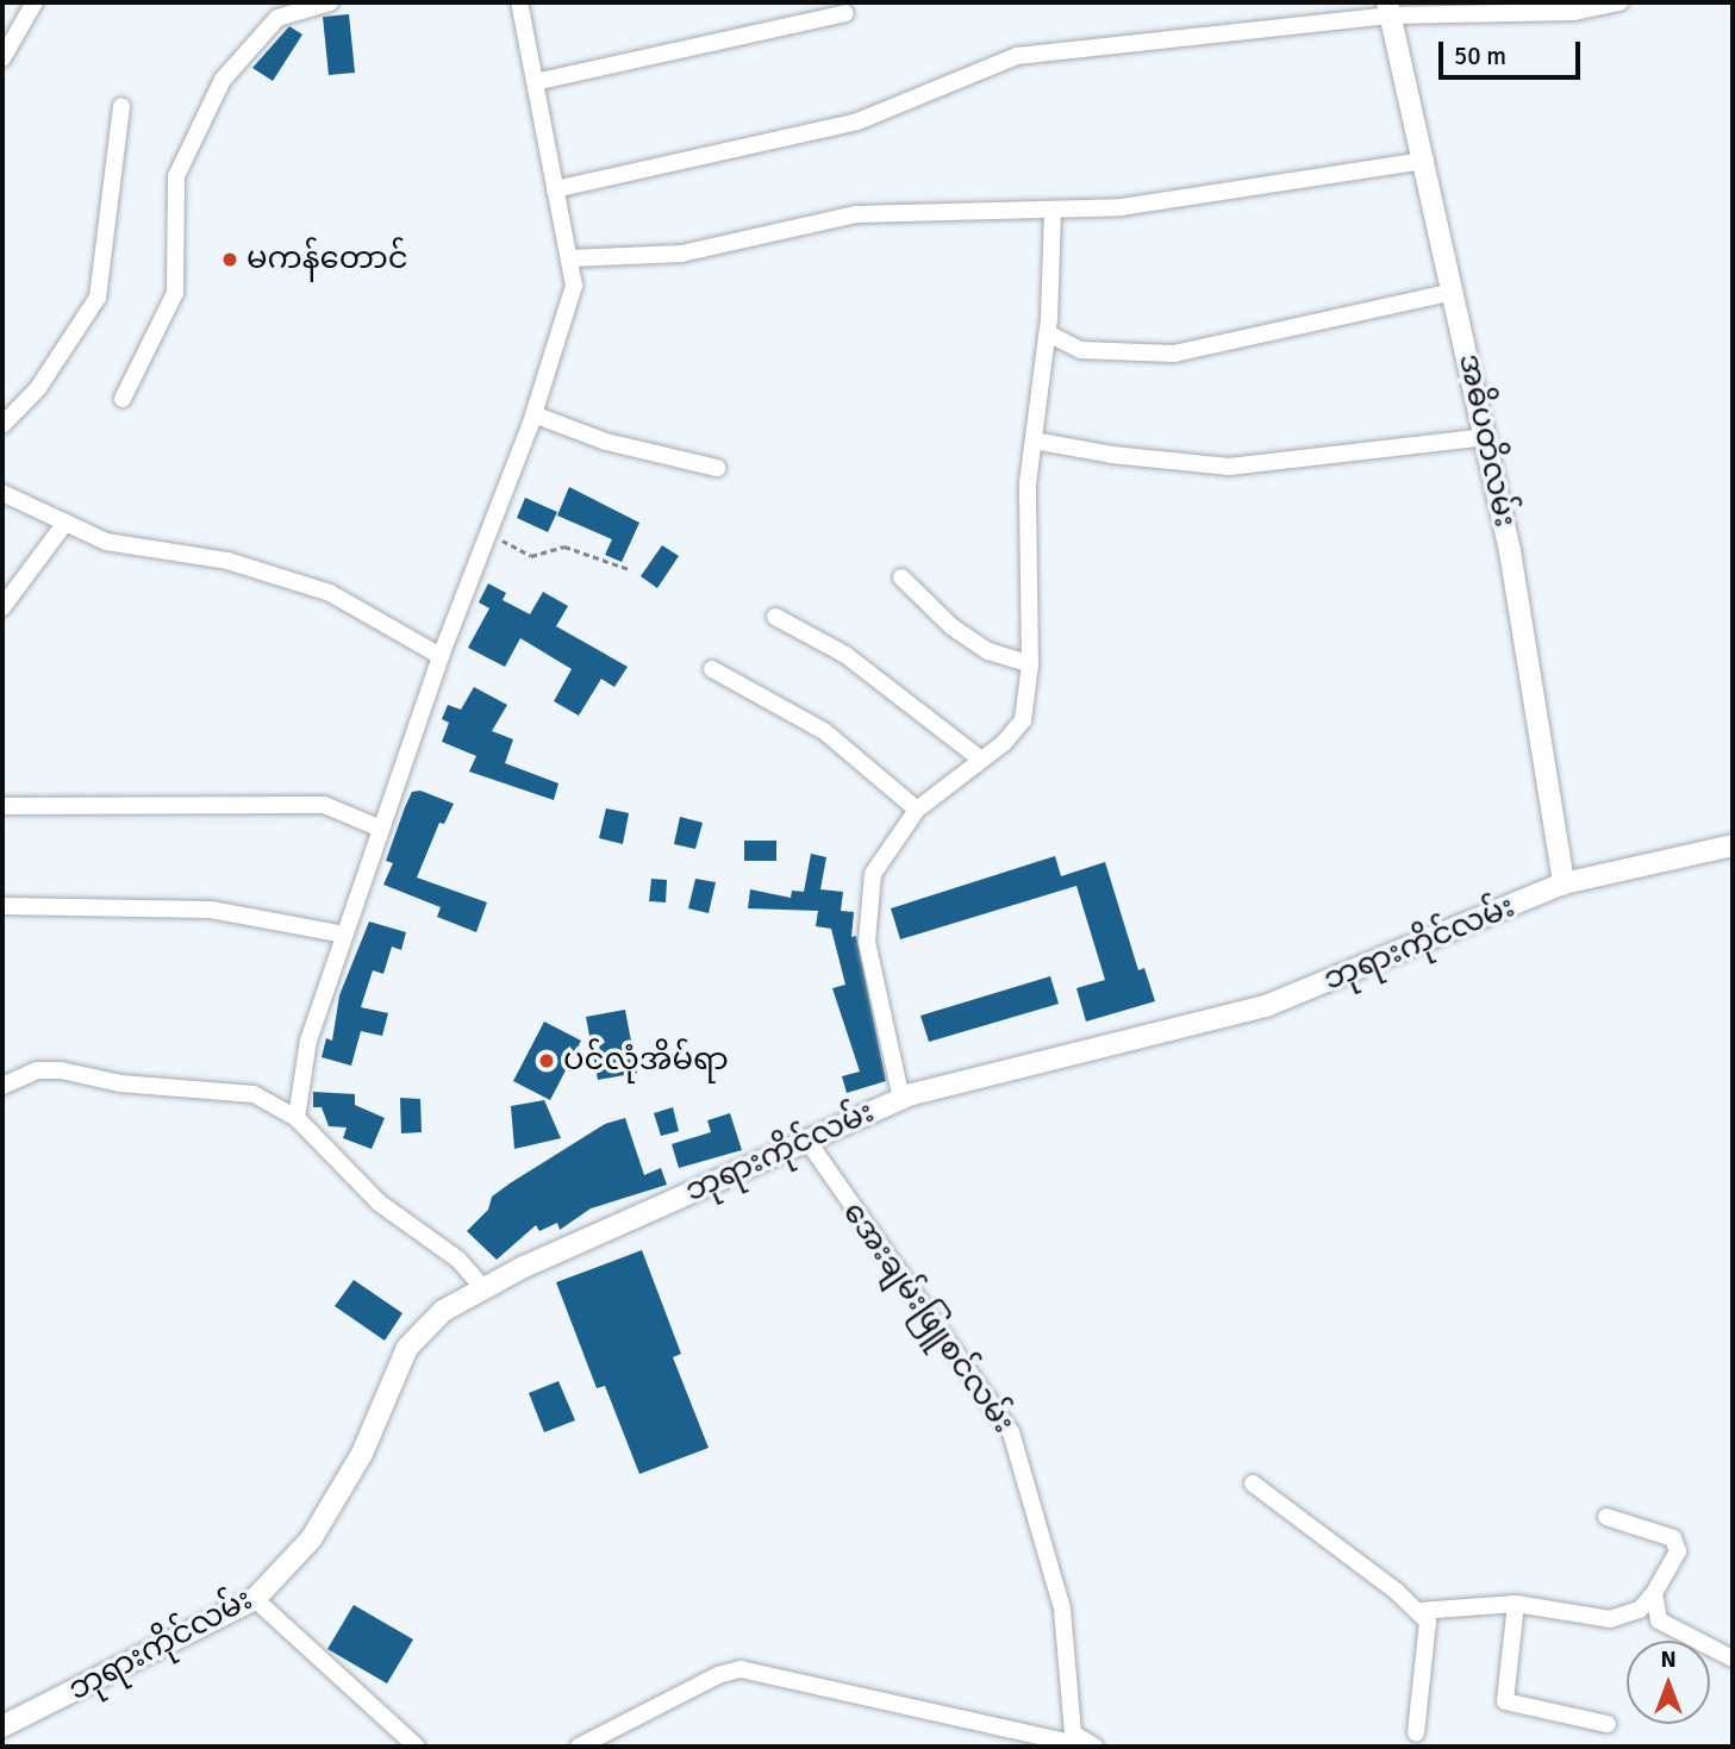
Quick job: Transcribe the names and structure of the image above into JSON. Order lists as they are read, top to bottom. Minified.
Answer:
{"streets":{"street":["အဓိပတိလမ်း","ဘုရားကိုင်လမ်း","အေးချမ်းဖြူစင်လမ်း"]},"crossings":[["အဓိပတိလမ်း","ဘုရားကိုင်လမ်း"],["ဘုရားကိုင်လမ်း","အေးချမ်းဖြူစင်လမ်း"]],"places":["မကန်တောင်","ပင်လုံအိမ်ရာ"],"scale_bar":"50 m","north":"top"}
